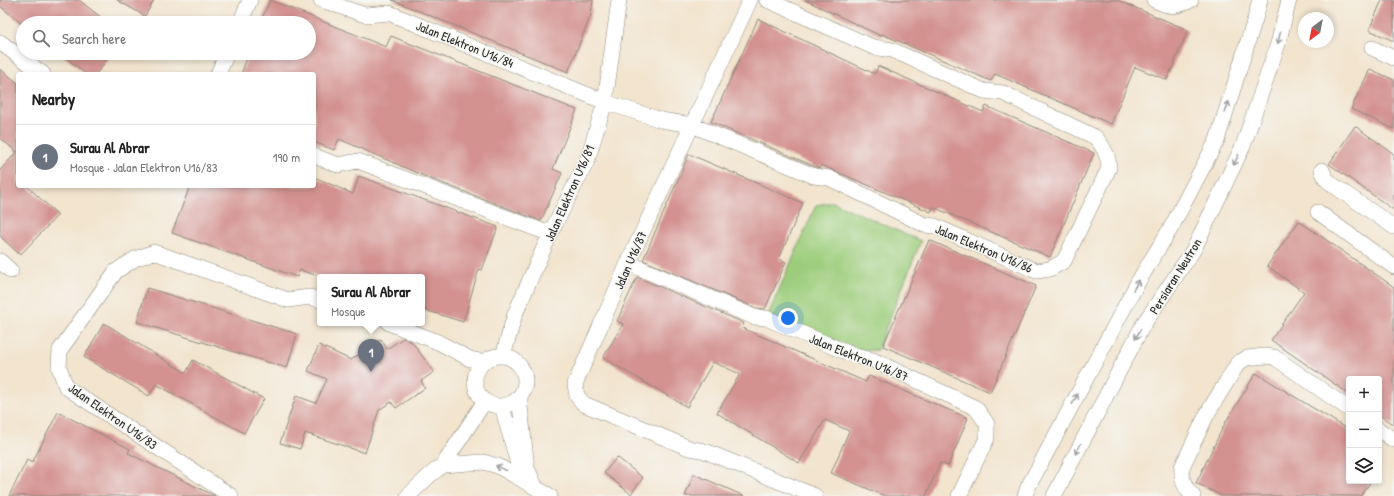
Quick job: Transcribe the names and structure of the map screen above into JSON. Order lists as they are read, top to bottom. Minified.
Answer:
{"streets":{"street":["Jalan Elektron U16/84","Jalan Elektron U16/81","Jalan Elektron U16/86","Jalan U16/87","Persiaran Neutron","Jalan Elektron U16/87","Jalan Elektron U16/83"]},"crossings":[["Jalan Elektron U16/84","Jalan Elektron U16/81"],["Jalan Elektron U16/84","Jalan Elektron U16/86"],["Jalan Elektron U16/81","Jalan Elektron U16/86"],["Jalan Elektron U16/86","Jalan U16/87"],["Jalan U16/87","Jalan Elektron U16/87"]],"north":"bottom left","page":{"search":"Search here","heading":"Nearby","list":[{"mark":"1","name":"Surau Al Abrar","note":"Mosque · Jalan Elektron U16/83","value":"190 m"}],"popup":["Surau Al Abrar","Mosque"],"pins":"1","map_buttons":["+","−"]}}
